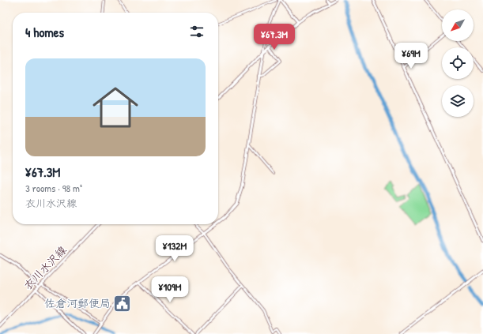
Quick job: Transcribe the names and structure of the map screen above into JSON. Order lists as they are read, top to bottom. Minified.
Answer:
{"streets":{"street":["衣川水沢線"]},"places":{"public building":["佐倉河郵便局"]},"north":"bottom left","page":{"heading":"4 homes","price":["¥67.3M","¥69M","¥132M","¥109M"],"list":[{"name":"¥67.3M","note":"3 rooms · 98 m² · 衣川水沢線"}]}}
